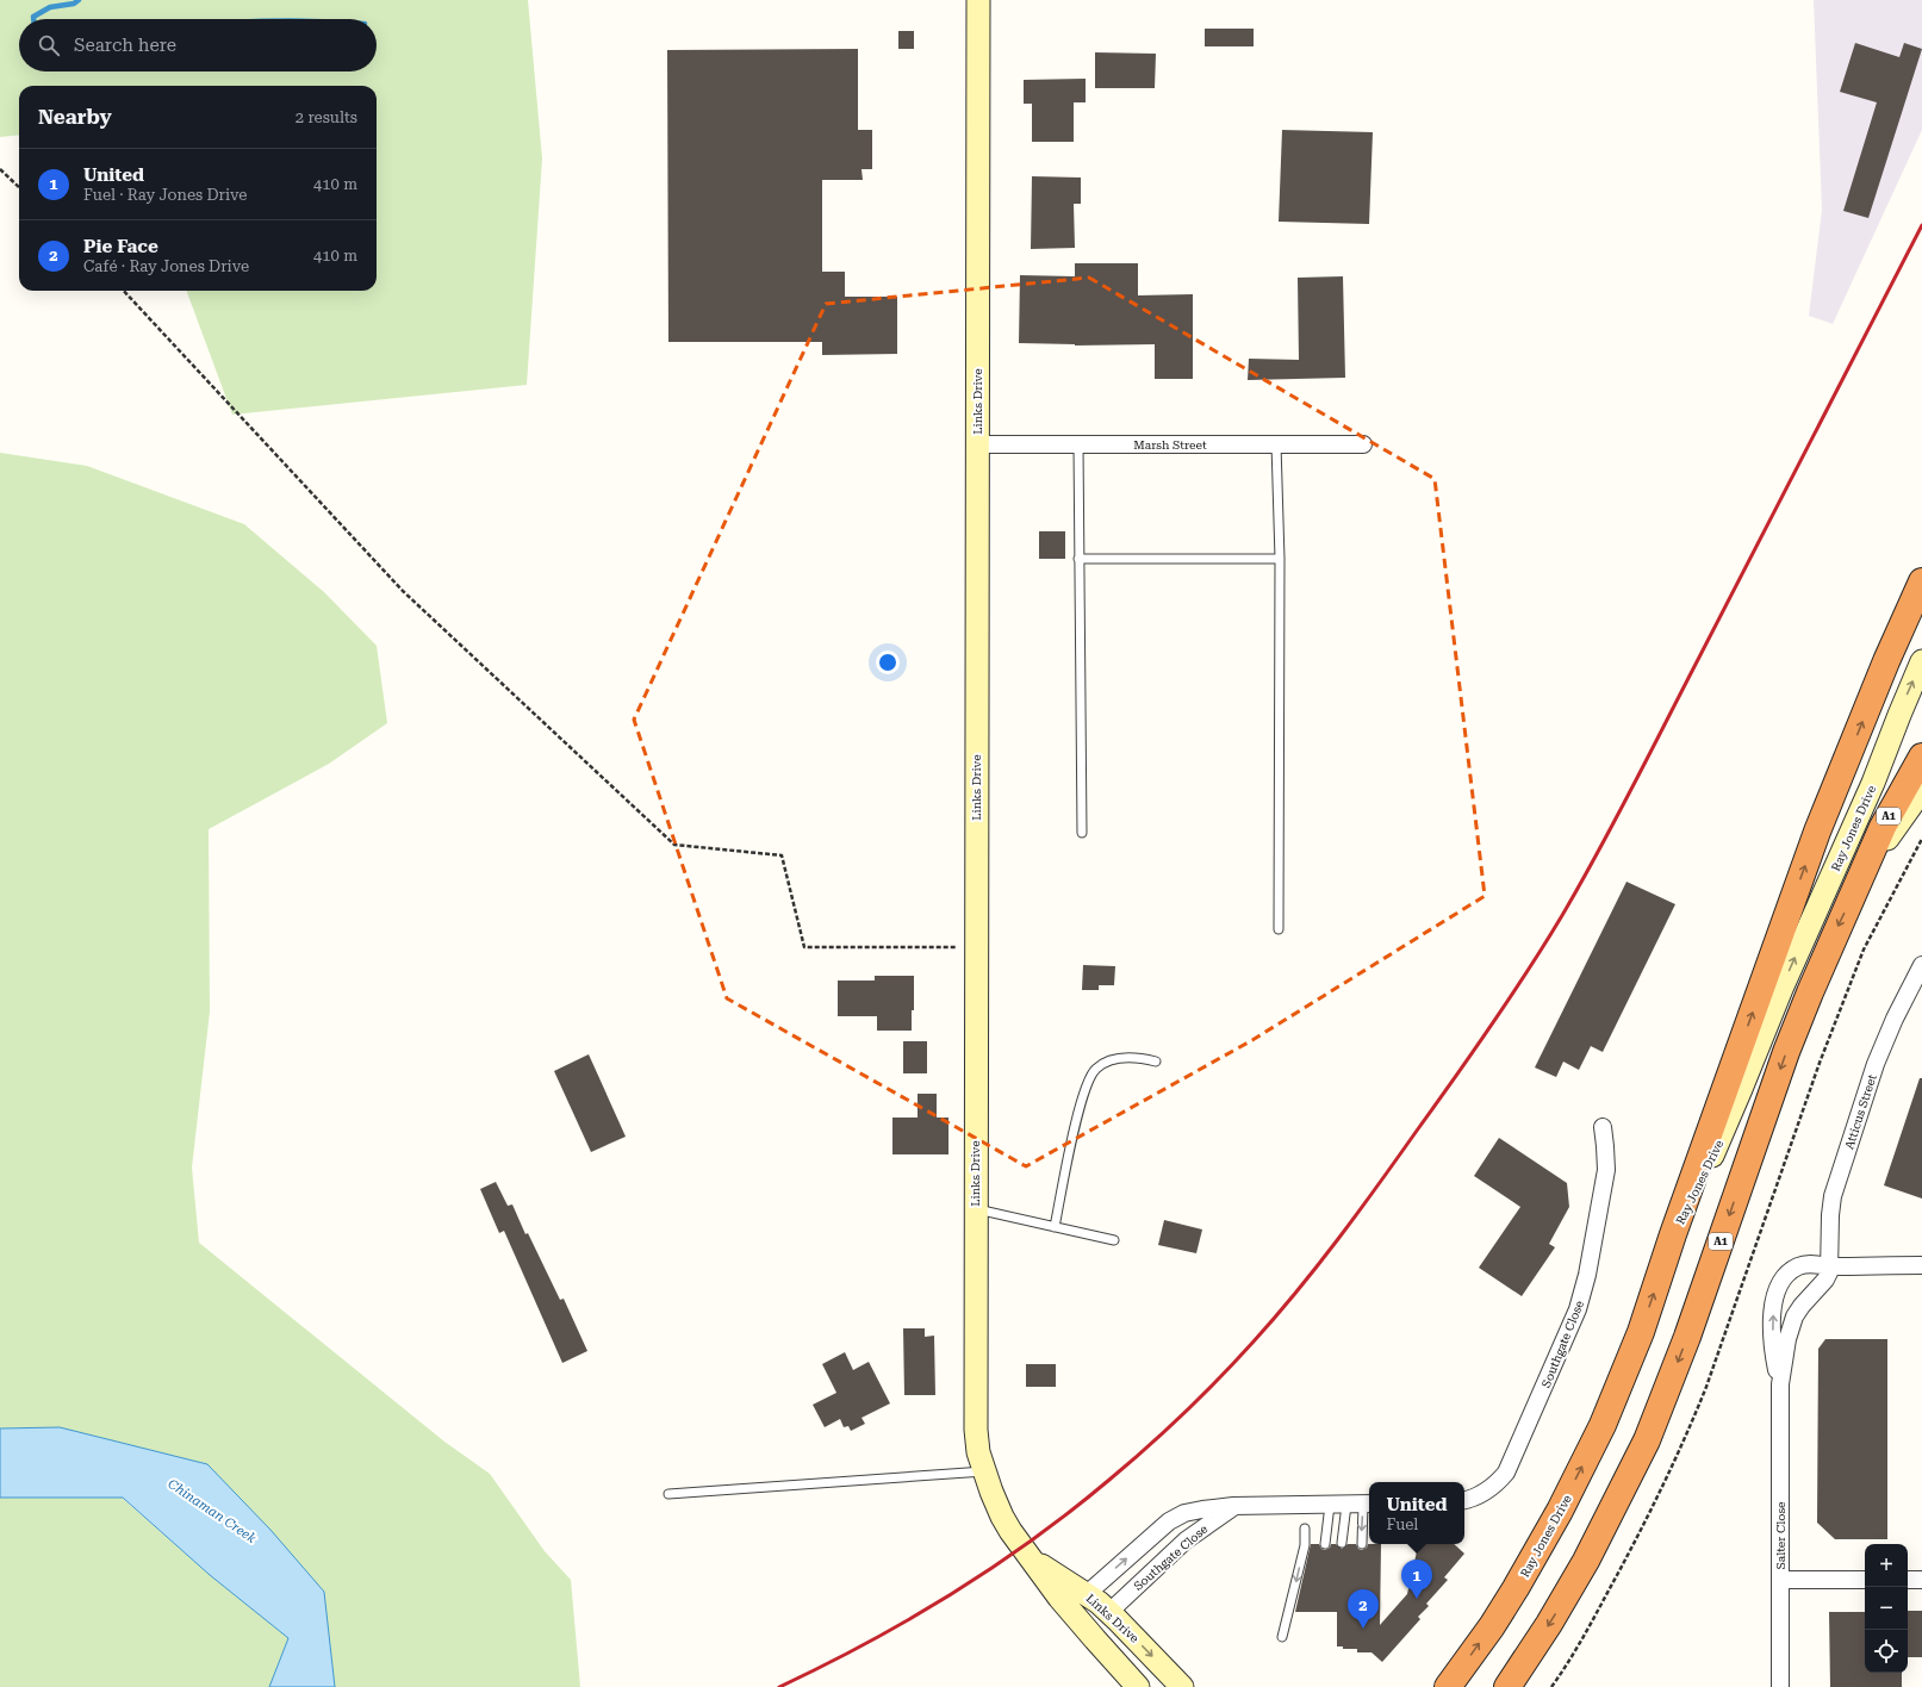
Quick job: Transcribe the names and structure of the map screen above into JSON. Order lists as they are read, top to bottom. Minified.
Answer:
{"streets":{"highway":["A1","Ray Jones Drive"],"street":["Links Drive","Marsh Street","Atticus Street","Southgate Close","Salter Close"]},"crossings":[["Links Drive","Marsh Street"],["Links Drive","Southgate Close"],["Atticus Street","Salter Close"]],"one_way":["Ray Jones Drive"],"water":["Chinaman Creek"],"page":{"search":"Search here","heading":["Nearby","2 results"],"list":[{"mark":"1","name":"United","note":"Fuel · Ray Jones Drive","value":"410 m"},{"mark":"2","name":"Pie Face","note":"Café · Ray Jones Drive","value":"410 m"}],"popup":["United","Fuel"],"map_buttons":["+","−"],"pins":["1","2"]}}
